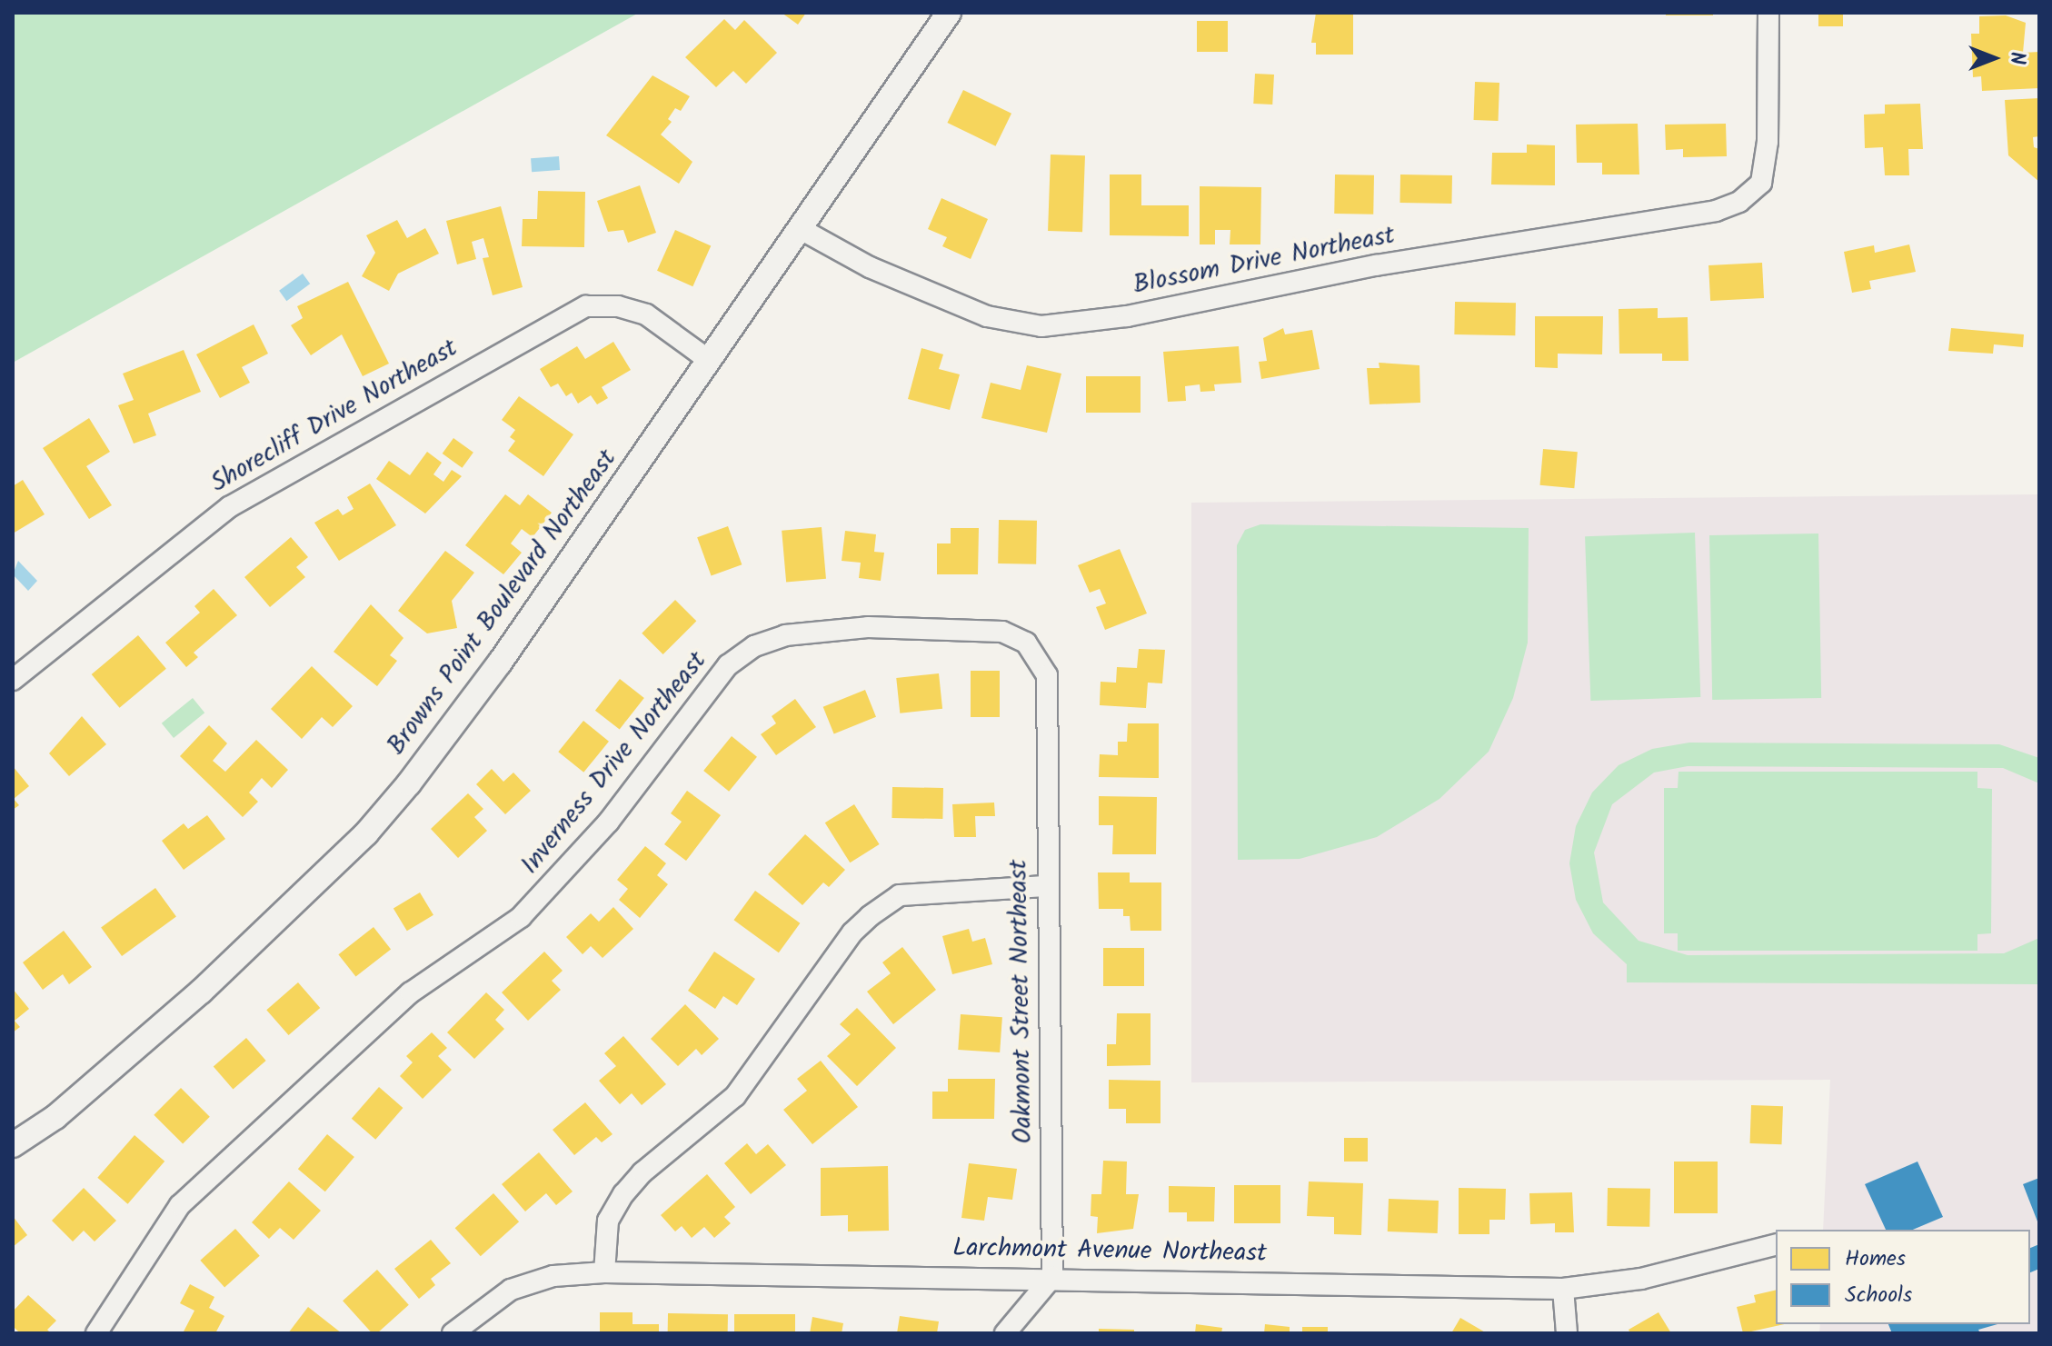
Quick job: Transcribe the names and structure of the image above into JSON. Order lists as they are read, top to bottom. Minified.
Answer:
{"streets":{"street":["Blossom Drive Northeast","Shorecliff Drive Northeast","Browns Point Boulevard Northeast","Inverness Drive Northeast","Oakmont Street Northeast","Larchmont Avenue Northeast"]},"crossings":[["Blossom Drive Northeast","Browns Point Boulevard Northeast"],["Shorecliff Drive Northeast","Browns Point Boulevard Northeast"],["Inverness Drive Northeast","Oakmont Street Northeast"],["Oakmont Street Northeast","Larchmont Avenue Northeast"]],"legend":["Homes","Schools"],"north":"right"}
